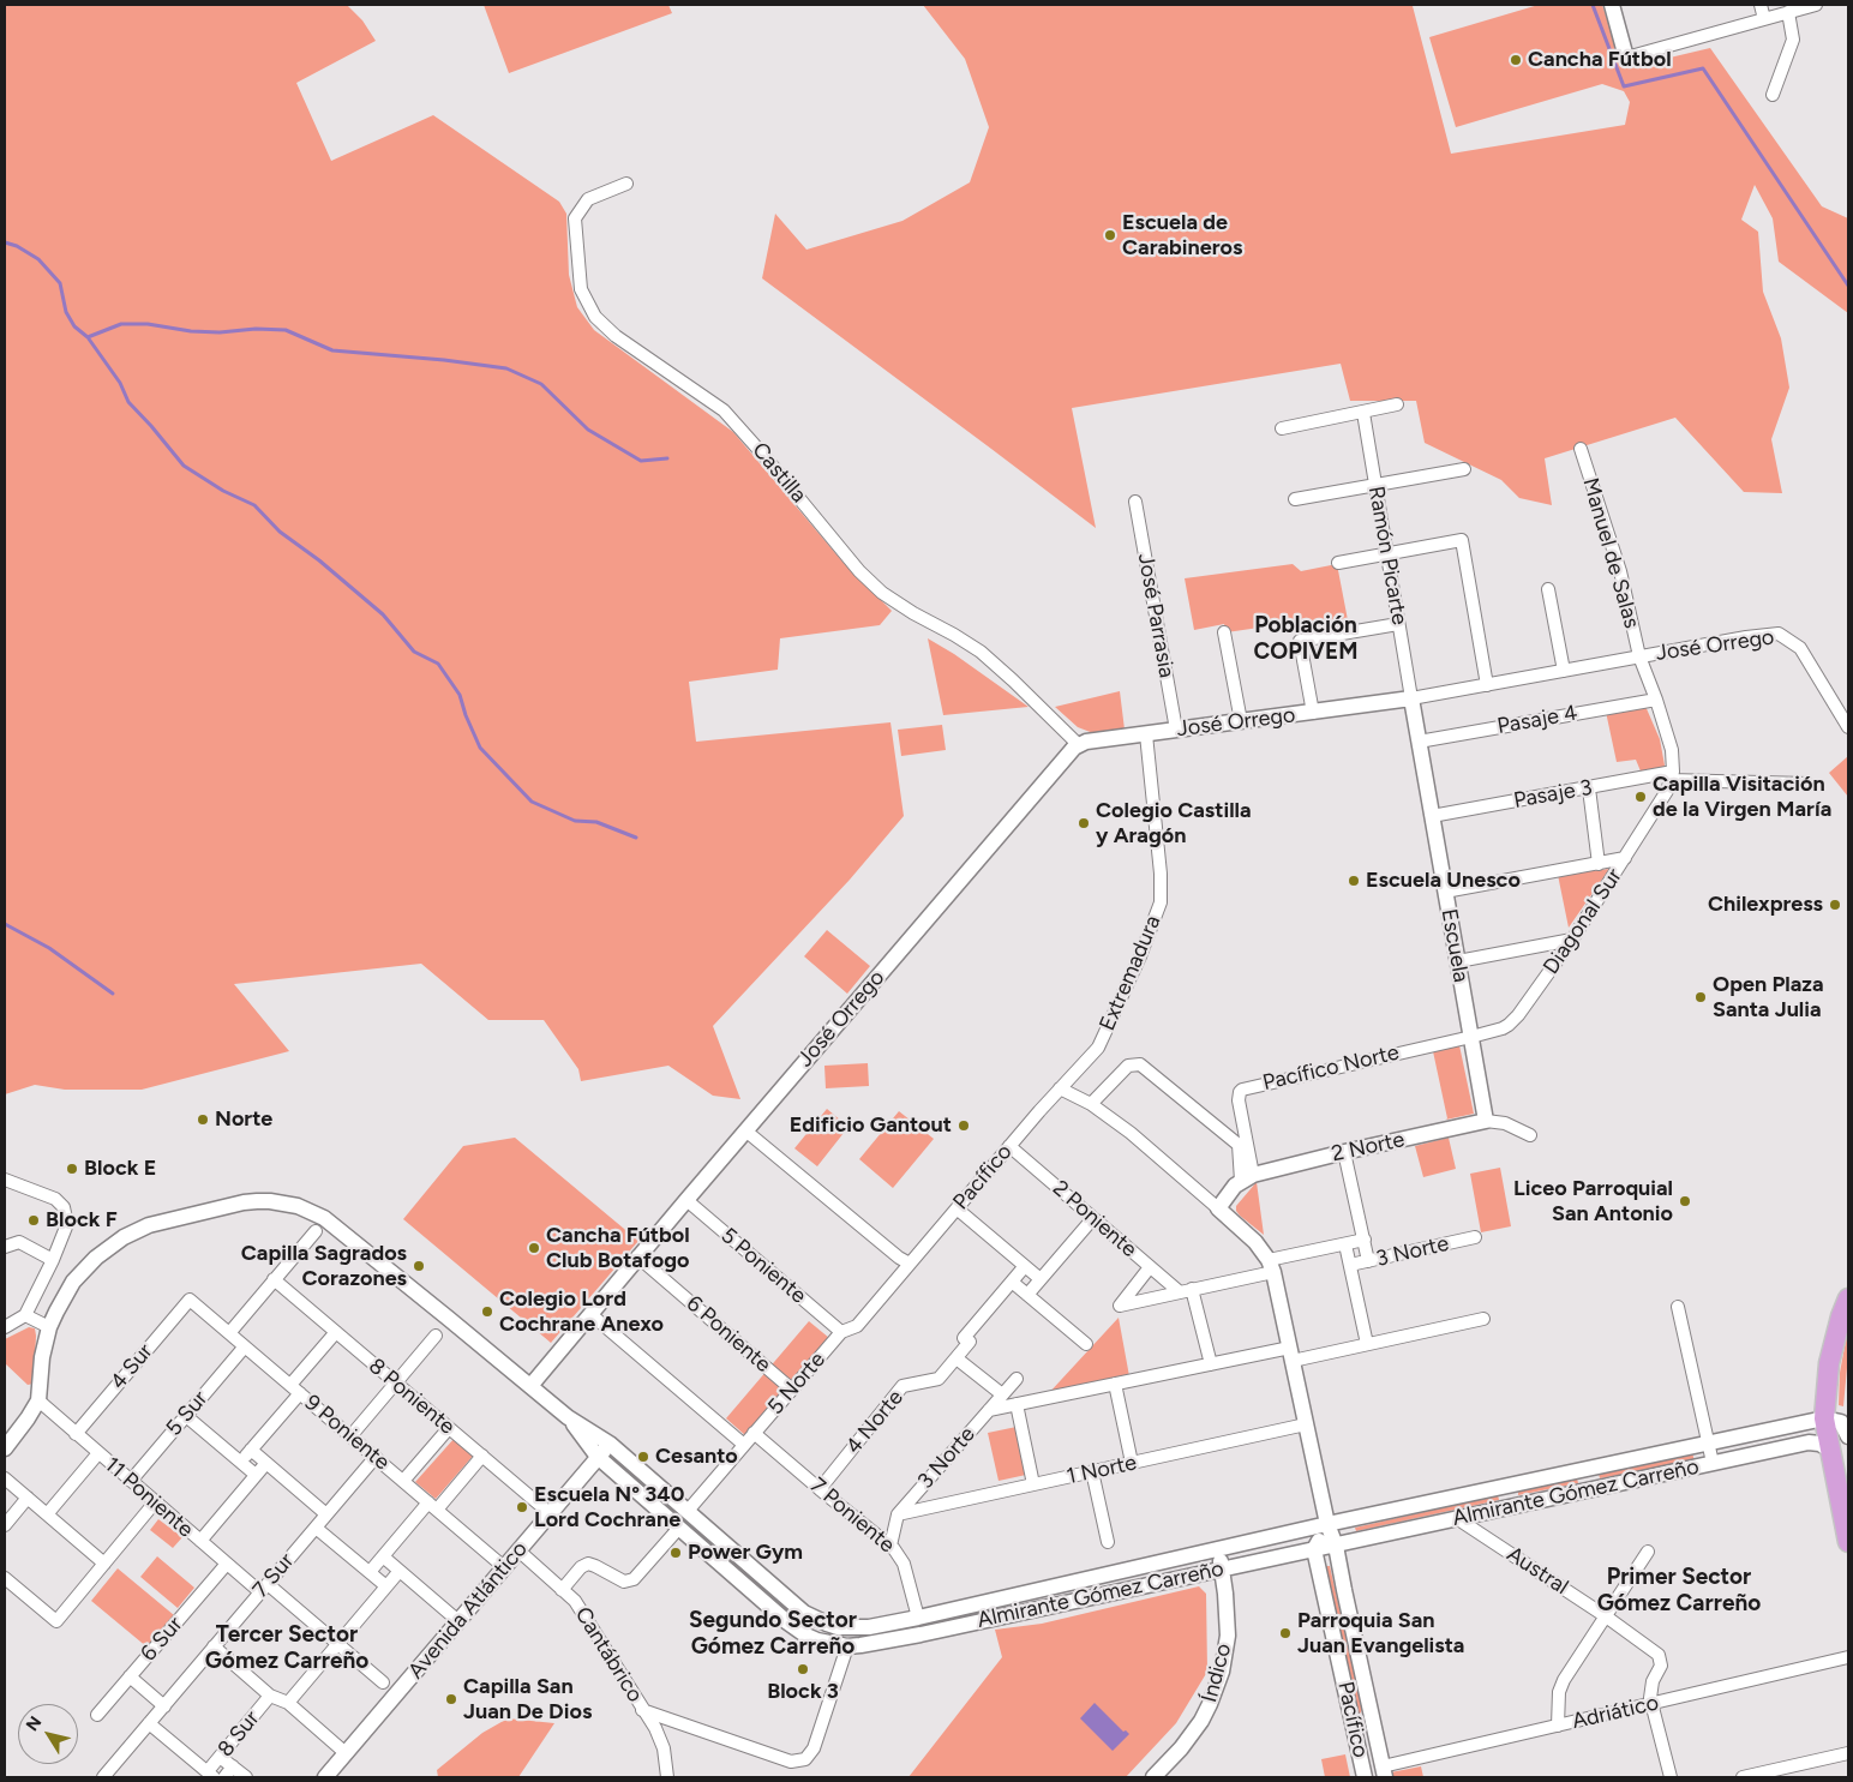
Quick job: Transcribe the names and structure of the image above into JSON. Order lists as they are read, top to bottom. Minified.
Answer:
{"streets":{"street":["Castilla","Manuel de Salas","Ramón Picarte","José Parrasia","José Orrego","Pasaje 4","Pasaje 3","Diagonal Sur","Escuela","Extremadura","Pacífico Norte","2 Norte","Pacífico","2 Poniente","3 Norte","5 Poniente","6 Poniente","4 Sur","5 Norte","8 Poniente","5 Sur","4 Norte","9 Poniente","1 Norte","Almirante Gómez Carreño","11 Poniente","7 Poniente","Austral","7 Sur","Avenida Atlántico","6 Sur","Cantábrico","Índico","Adriático","8 Sur"]},"crossings":[["Castilla","José Orrego"],["Manuel de Salas","José Orrego"],["Ramón Picarte","José Orrego"],["Ramón Picarte","Escuela"],["José Parrasia","José Orrego"],["José Orrego","Escuela"],["José Orrego","Extremadura"],["Pasaje 4","Escuela"],["Pasaje 3","Diagonal Sur"],["Pasaje 3","Escuela"],["Diagonal Sur","Escuela"],["Diagonal Sur","Pacífico Norte"],["Escuela","Pacífico Norte"],["Escuela","2 Norte"],["Extremadura","Pacífico"],["Pacífico Norte","2 Norte"],["Pacífico","2 Poniente"],["Pacífico","3 Norte"],["Pacífico","5 Norte"],["Pacífico","1 Norte"],["Pacífico","Almirante Gómez Carreño"],["Pacífico","Adriático"],["2 Poniente","3 Norte"],["3 Norte","1 Norte"],["3 Norte","7 Poniente"],["5 Poniente","5 Norte"],["6 Poniente","5 Norte"],["4 Sur","9 Poniente"],["4 Sur","11 Poniente"],["5 Norte","Almirante Gómez Carreño"],["5 Norte","7 Poniente"],["8 Poniente","Avenida Atlántico"],["5 Sur","9 Poniente"],["5 Sur","11 Poniente"],["4 Norte","7 Poniente"],["9 Poniente","7 Sur"],["9 Poniente","Avenida Atlántico"],["Almirante Gómez Carreño","11 Poniente"],["Almirante Gómez Carreño","7 Poniente"],["Almirante Gómez Carreño","Austral"],["Almirante Gómez Carreño","Avenida Atlántico"],["Almirante Gómez Carreño","Índico"],["11 Poniente","7 Sur"],["11 Poniente","6 Sur"],["11 Poniente","8 Sur"],["Austral","Adriático"],["Avenida Atlántico","Cantábrico"]],"districts":["Población COPIVEM","Primer Sector Gómez Carreño","Segundo Sector Gómez Carreño","Tercer Sector Gómez Carreño"],"places":["Cancha Fútbol","Escuela de Carabineros","Capilla Visitación de la Virgen María","Colegio Castilla y Aragón","Escuela Unesco","Chilexpress","Open Plaza Santa Julia","Norte","Edificio Gantout","Block E","Liceo Parroquial San Antonio","Block F","Cancha Fútbol Club Botafogo","Capilla Sagrados Corazones","Colegio Lord Cochrane Anexo","Cesanto","Escuela N° 340 Lord Cochrane","Power Gym","Parroquia San Juan Evangelista","Block 3","Capilla San Juan De Dios"],"north":"top left"}
